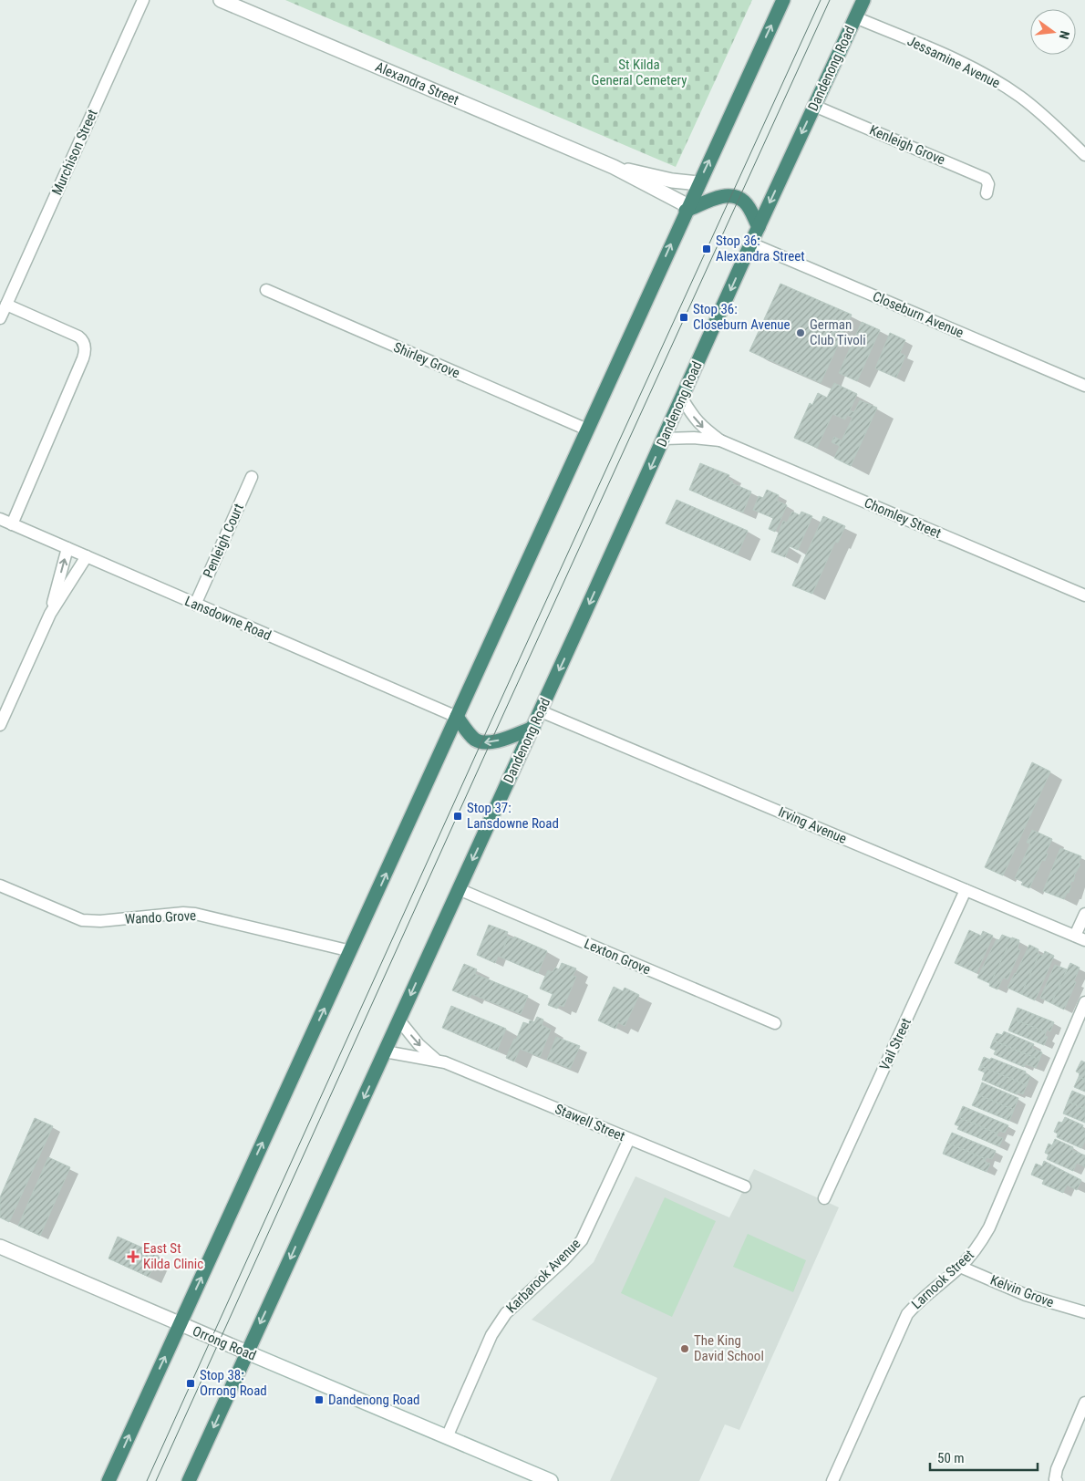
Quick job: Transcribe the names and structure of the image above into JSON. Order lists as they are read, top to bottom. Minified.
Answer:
{"streets":{"highway":["Dandenong Road"],"street":["Jessamine Avenue","Alexandra Street","Kenleigh Grove","Murchison Street","Closeburn Avenue","Shirley Grove","Chomley Street","Penleigh Court","Lansdowne Road","Irving Avenue","Wando Grove","Lexton Grove","Vail Street","Stawell Street","Karbarook Avenue","Larnook Street","Kelvin Grove","Orrong Road"]},"crossings":[["Jessamine Avenue","Dandenong Road"],["Dandenong Road","Kenleigh Grove"],["Dandenong Road","Closeburn Avenue"],["Dandenong Road","Chomley Street"],["Dandenong Road","Irving Avenue"],["Dandenong Road","Lexton Grove"],["Dandenong Road","Stawell Street"],["Dandenong Road","Orrong Road"],["Penleigh Court","Lansdowne Road"],["Irving Avenue","Vail Street"],["Stawell Street","Karbarook Avenue"],["Karbarook Avenue","Orrong Road"],["Larnook Street","Kelvin Grove"]],"parks":["St Kilda General Cemetery"],"places":{"transit":["Stop 36: Alexandra Street","Stop 36: Closeburn Avenue","Stop 37: Lansdowne Road","Stop 38: Orrong Road","Dandenong Road"],"other":["German Club Tivoli","The King David School"],"health":["East St Kilda Clinic"]},"scale_bar":"50 m","north":"right"}
